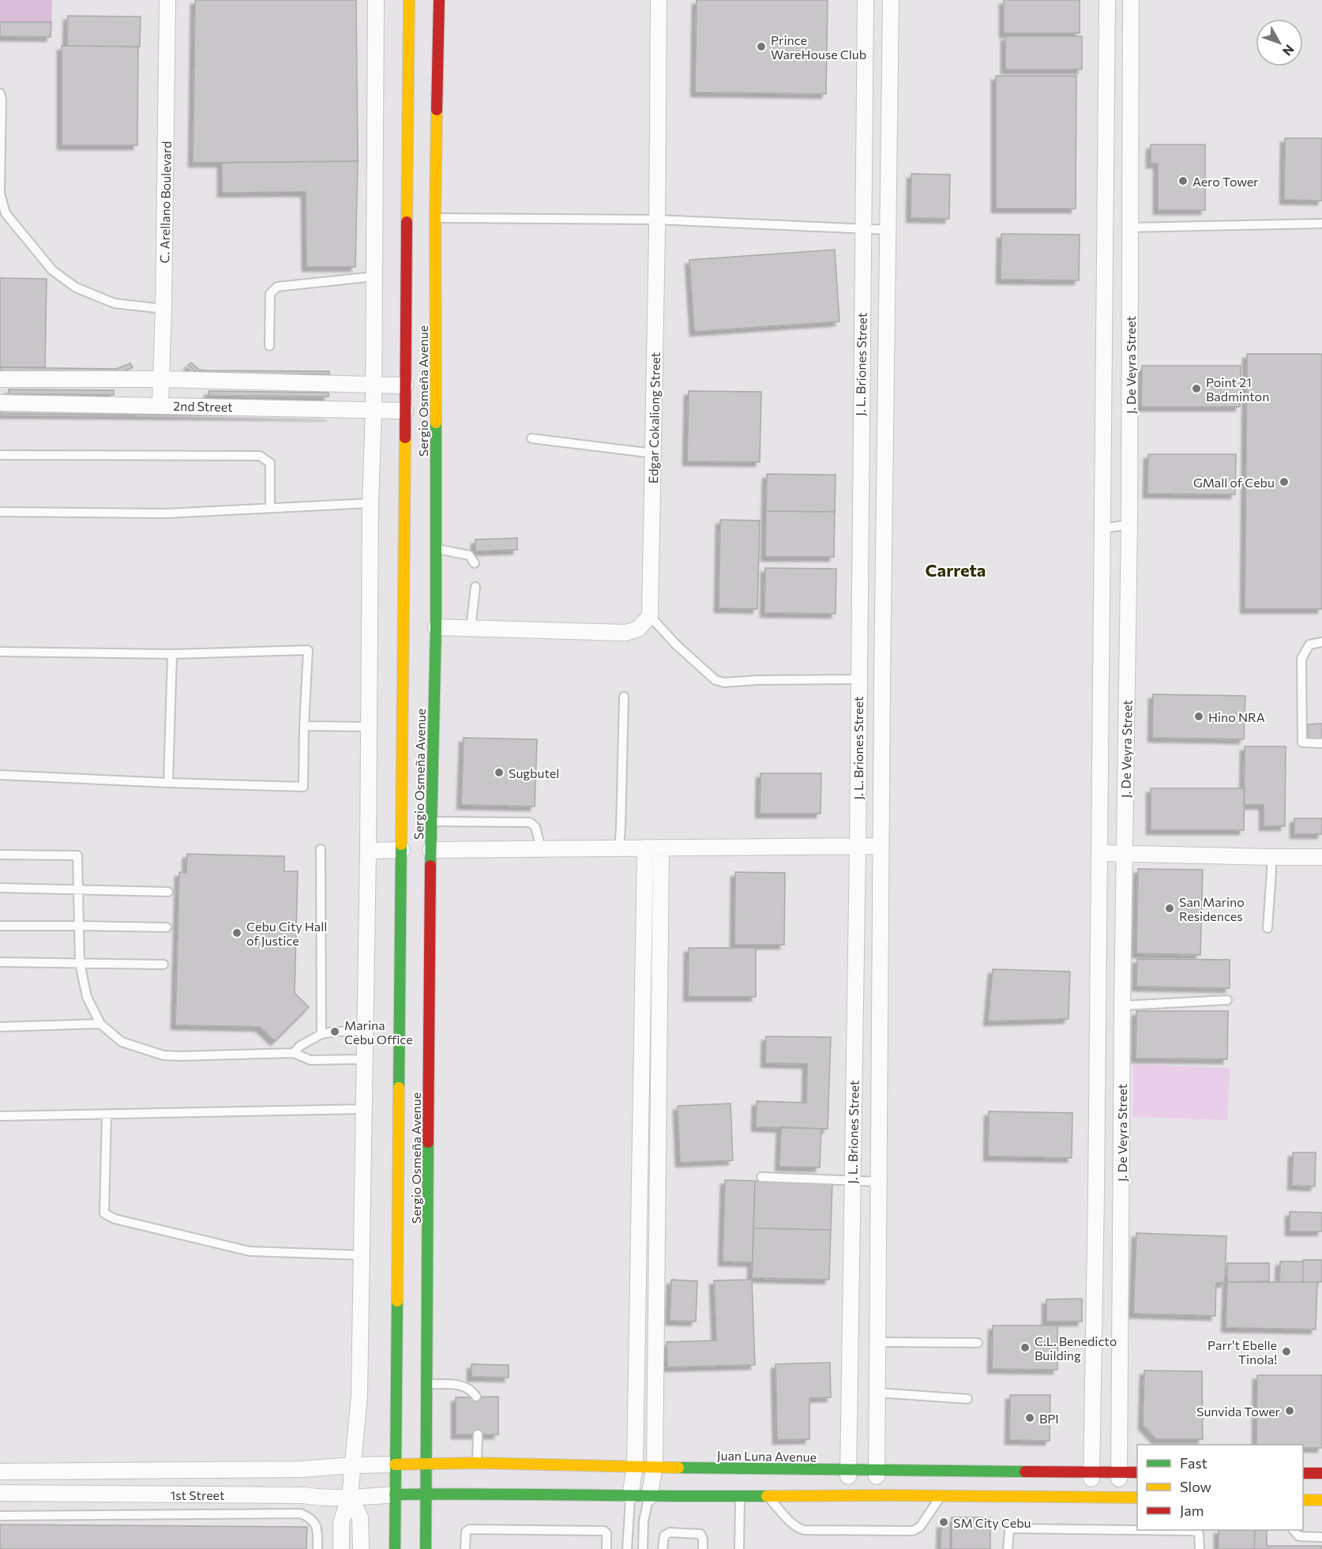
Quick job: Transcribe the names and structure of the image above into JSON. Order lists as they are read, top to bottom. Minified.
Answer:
{"streets":{"main road":["Sergio Osmeña Avenue","Juan Luna Avenue"],"street":["C. Arellano Boulevard","J. L. Briones Street","J. De Veyra Street","2nd Street","Edgar Cokaliong Street","1st Street"]},"crossings":[["C. Arellano Boulevard","2nd Street"],["J. L. Briones Street","Juan Luna Avenue"],["J. De Veyra Street","Juan Luna Avenue"],["Sergio Osmeña Avenue","2nd Street"],["Sergio Osmeña Avenue","Juan Luna Avenue"],["Sergio Osmeña Avenue","1st Street"],["Juan Luna Avenue","1st Street"]],"districts":["Carreta"],"places":["Prince WareHouse Club","Aero Tower","Point 21 Badminton","GMall of Cebu","Hino NRA","Sugbutel","San Marino Residences","Cebu City Hall of Justice","Marina Cebu Office","C.L. Benedicto Building","Parr't Ebelle Tinola!","Sunvida Tower","BPI","SM City Cebu"],"legend":["Fast","Slow","Jam"],"north":"bottom right"}
